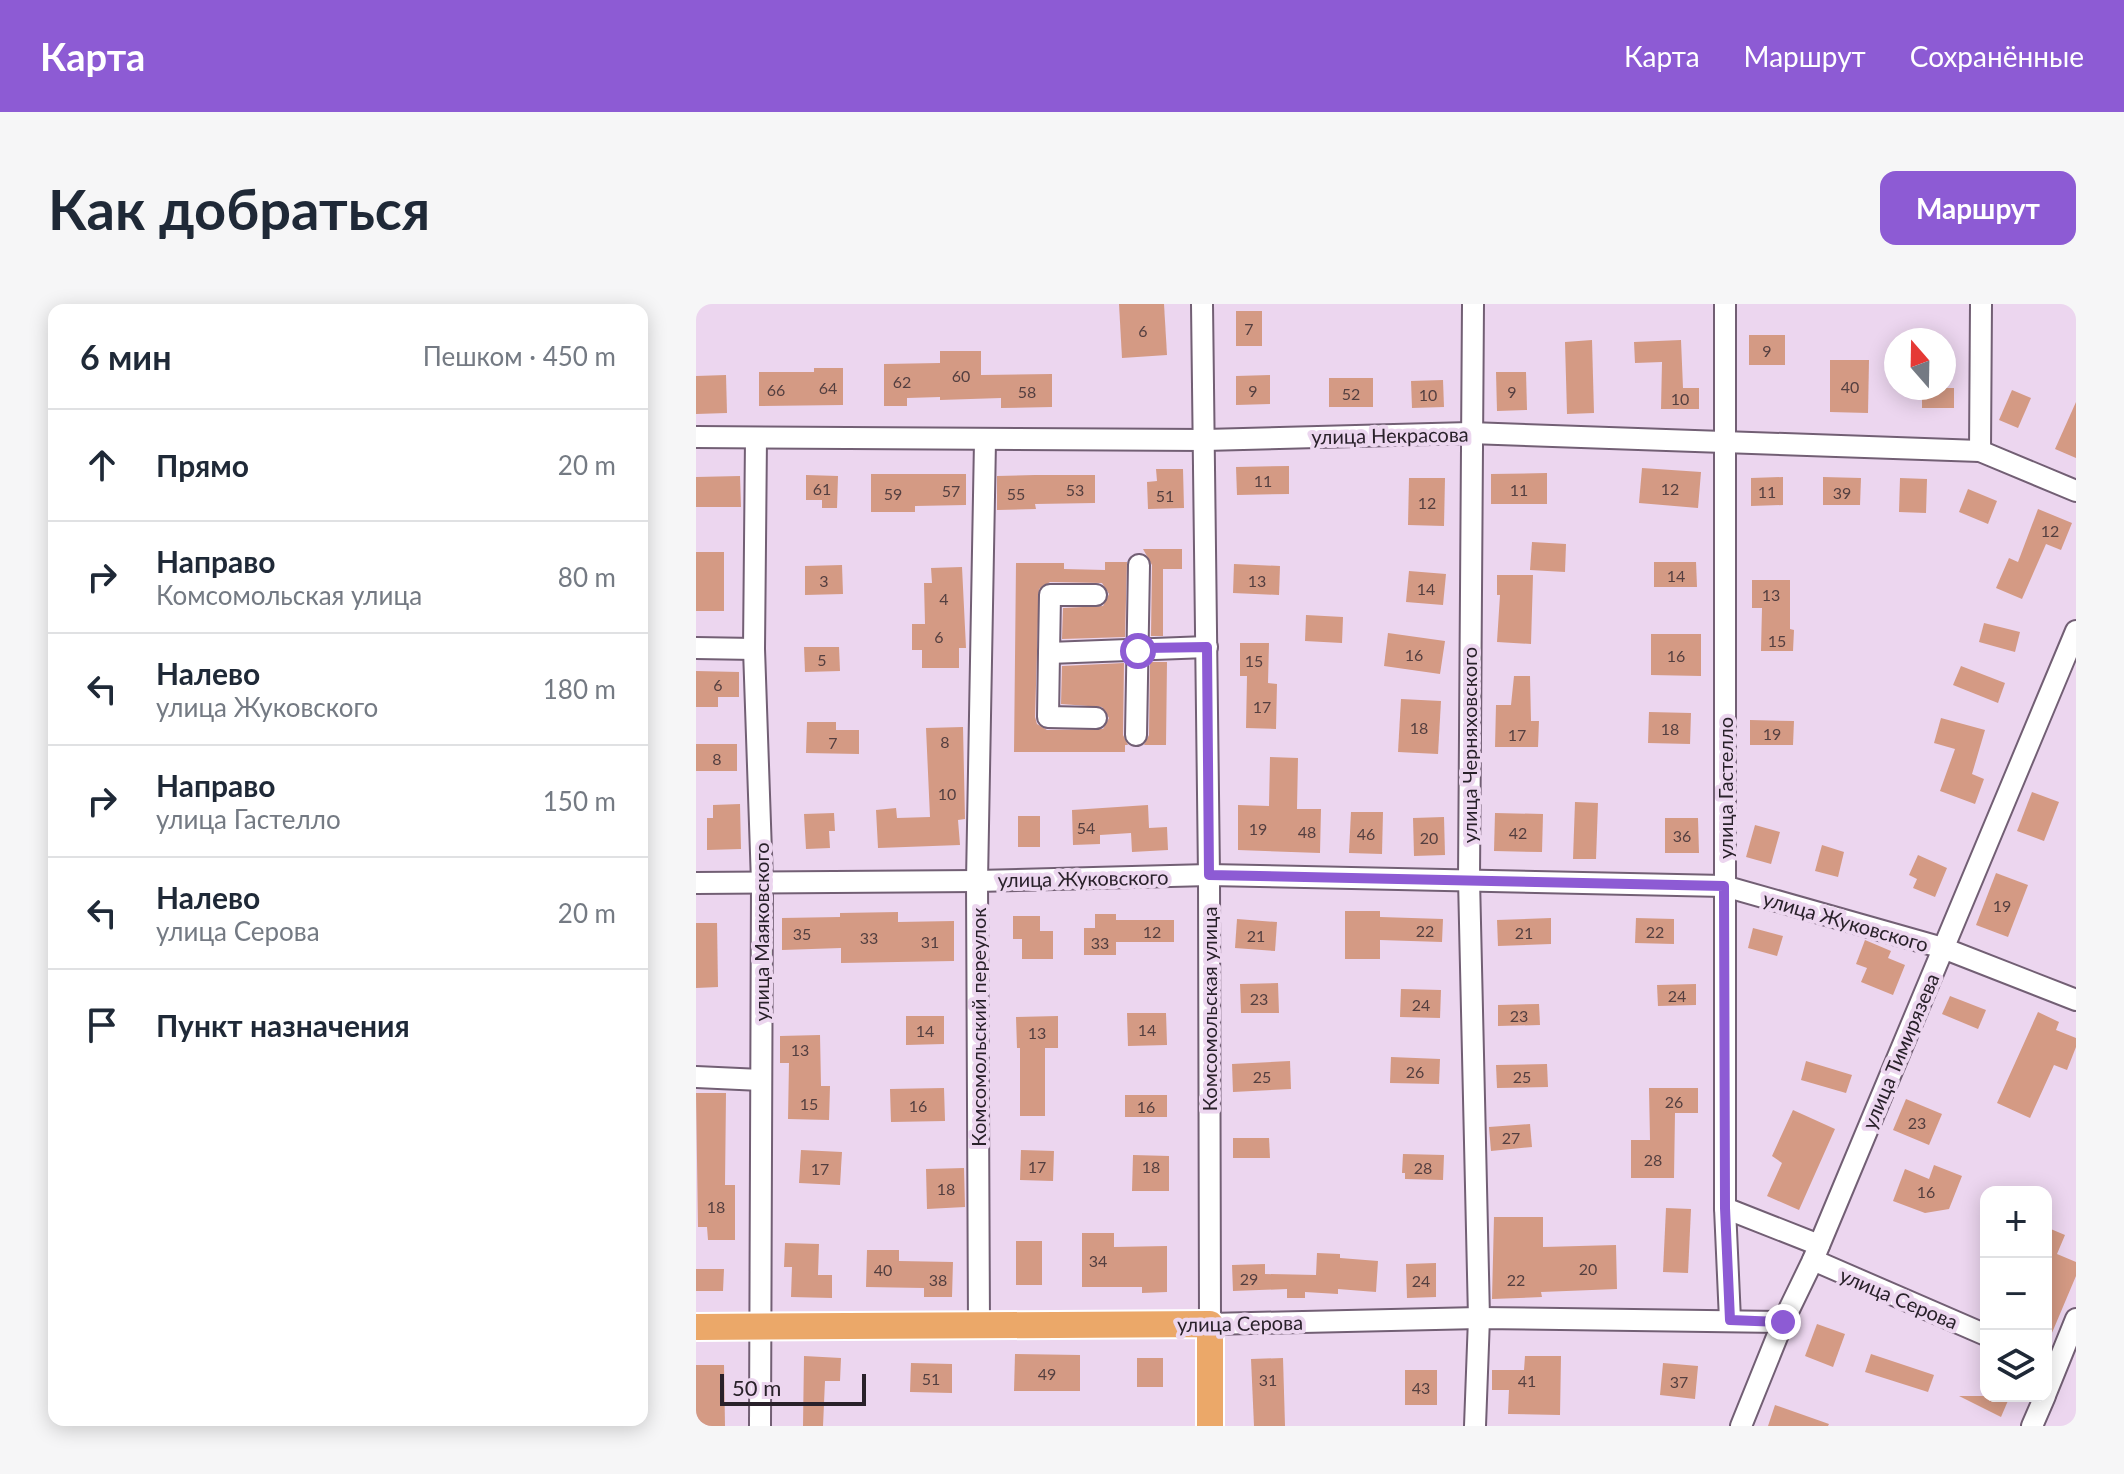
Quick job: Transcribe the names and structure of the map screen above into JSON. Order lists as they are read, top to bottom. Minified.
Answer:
{"streets":{"main road":["Комсомольская улица","улица Серова"],"street":["улица Некрасова","улица Черняховского","улица Гастелло","улица Жуковского","улица Маяковского","Комсомольский переулок","улица Тимирязева"]},"crossings":[["улица Некрасова","улица Черняховского"],["улица Некрасова","улица Гастелло"],["улица Некрасова","улица Маяковского"],["улица Некрасова","Комсомольская улица"],["улица Некрасова","Комсомольский переулок"],["улица Черняховского","улица Жуковского"],["улица Черняховского","улица Серова"],["улица Гастелло","улица Жуковского"],["улица Гастелло","улица Серова"],["улица Жуковского","улица Маяковского"],["улица Жуковского","Комсомольская улица"],["улица Жуковского","Комсомольский переулок"],["улица Жуковского","улица Тимирязева"],["улица Маяковского","улица Серова"],["Комсомольская улица","улица Серова"],["Комсомольский переулок","улица Серова"],["улица Тимирязева","улица Серова"]],"house_numbers":["7","6","9","60","62","40","64","66","9","58","9","52","10","10","11","61","12","53","11","57","11","39","59","55","51","12","12","14","3","13","14","13","4","6","15","16","16","5","15","6","17","18","18","19","17","8","7","8","10","54","19","48","42","46","36","20","19","22","12","22","21","35","21","33","31","33","24","23","24","23","14","14","13","13","26","25","25","26","15","16","16","23","27","28","17","18","28","17","18","16","18","34","20","40","29","38","22","24","49","51","31","41","37","43"],"scale_bar":"50 m","north":"top","page":{"header":"Карта","nav":["Карта","Маршрут","Сохранённые"],"buttons":"Маршрут","title":"Как добраться","heading":["6 мин","Пешком · 450 m"],"list":[["Прямо","20 m"],["Направо","Комсомольская улица","80 m"],["Налево","улица Жуковского","180 m"],["Направо","улица Гастелло","150 m"],["Налево","улица Серова","20 m"],"Пункт назначения"],"map_buttons":["+","−"],"scale":"50 m"}}
